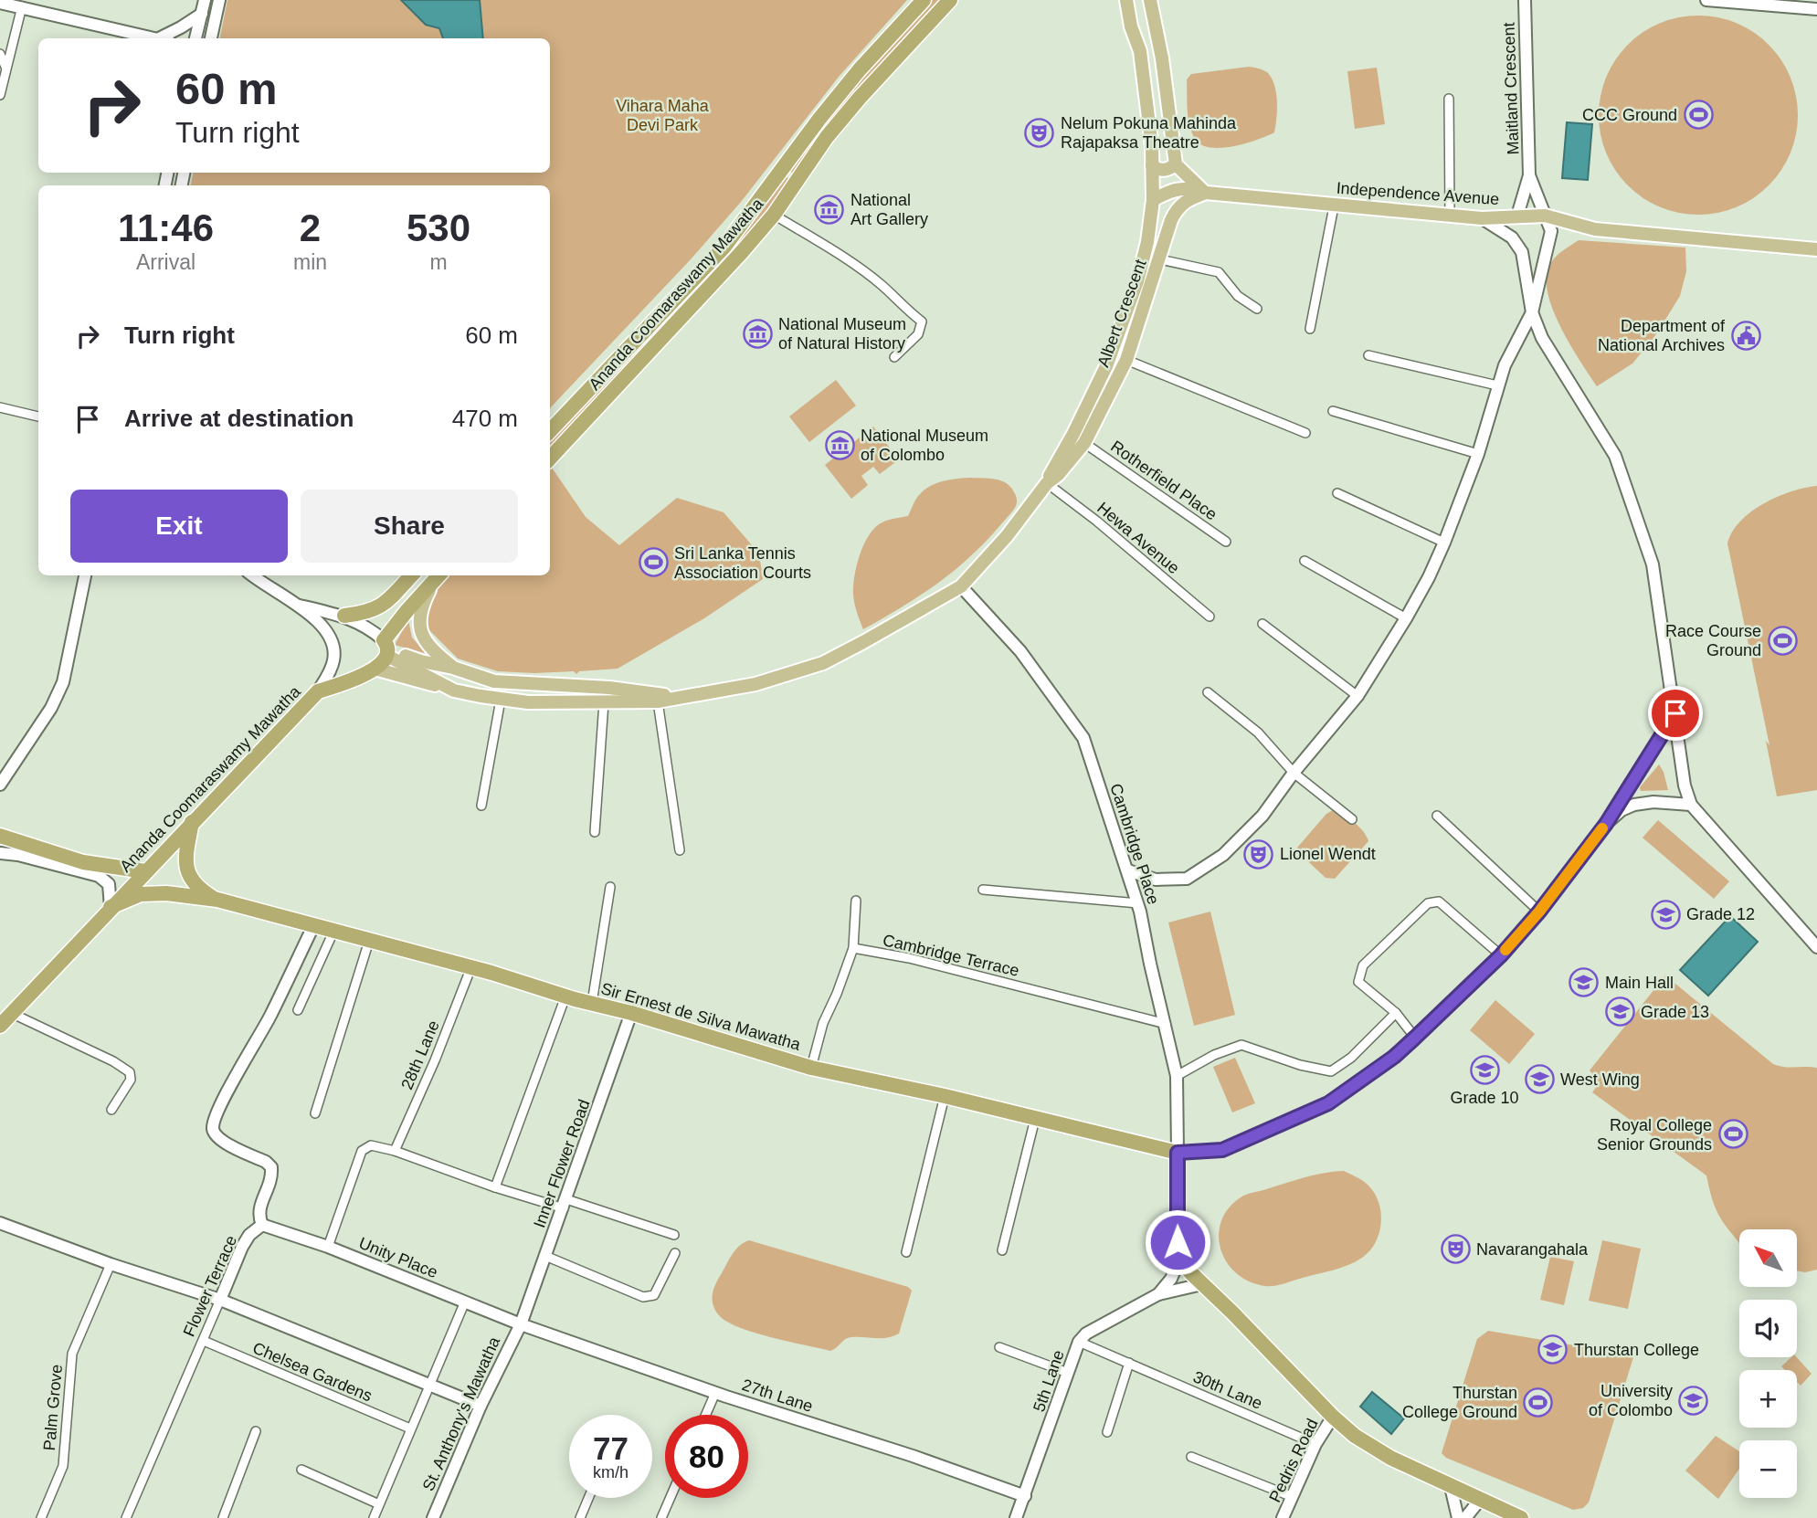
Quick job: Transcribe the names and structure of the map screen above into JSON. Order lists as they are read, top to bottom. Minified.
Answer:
{"streets":{"highway":["Ananda Coomaraswamy Mawatha","Sir Ernest de Silva Mawatha"],"main road":["Maitland Crescent","Independence Avenue","Albert Crescent","Cambridge Place","Inner Flower Road","Unity Place","Flower Terrace","5th Lane","27th Lane","St. Anthony's Mawatha","Pedris Road"],"street":["Rotherfield Place","Hewa Avenue","Cambridge Terrace","28th Lane","Chelsea Gardens","30th Lane","Palm Grove"]},"crossings":[["Maitland Crescent","Independence Avenue"],["Maitland Crescent","Cambridge Place"],["Independence Avenue","Albert Crescent"],["Ananda Coomaraswamy Mawatha","Sir Ernest de Silva Mawatha"],["Albert Crescent","Rotherfield Place"],["Albert Crescent","Hewa Avenue"],["Albert Crescent","Cambridge Place"],["Cambridge Place","Cambridge Terrace"],["Cambridge Place","Sir Ernest de Silva Mawatha"],["Sir Ernest de Silva Mawatha","28th Lane"],["Sir Ernest de Silva Mawatha","Inner Flower Road"],["Inner Flower Road","Unity Place"],["Inner Flower Road","27th Lane"],["Inner Flower Road","St. Anthony's Mawatha"],["Unity Place","Flower Terrace"],["Unity Place","27th Lane"],["Unity Place","St. Anthony's Mawatha"],["Flower Terrace","Chelsea Gardens"],["5th Lane","30th Lane"],["5th Lane","27th Lane"],["30th Lane","Pedris Road"],["27th Lane","St. Anthony's Mawatha"]],"parks":["Vihara Maha Devi Park"],"places":{"sports":["CCC Ground","Sri Lanka Tennis Association Courts","Race Course Ground","Royal College Senior Grounds","Thurstan College Ground"],"theatre":["Nelum Pokuna Mahinda Rajapaksa Theatre","Lionel Wendt","Navarangahala"],"museum":["National Art Gallery","National Museum of Natural History","National Museum of Colombo"],"public building":["Department of National Archives"],"school or university":["Grade 12","Main Hall","Grade 13","Grade 10","West Wing","Thurstan College","University of Colombo"]},"north":"top left","page":{"turn":["60 m","Turn right"],"eta":["11:46","Arrival","2","min","530","m"],"list":[{"name":"Turn right","value":"60 m"},{"name":"Arrive at destination","value":"470 m"}],"buttons":["Exit","Share"],"map_buttons":["+","−"],"speed":"77 km/h","limit":"80"}}
